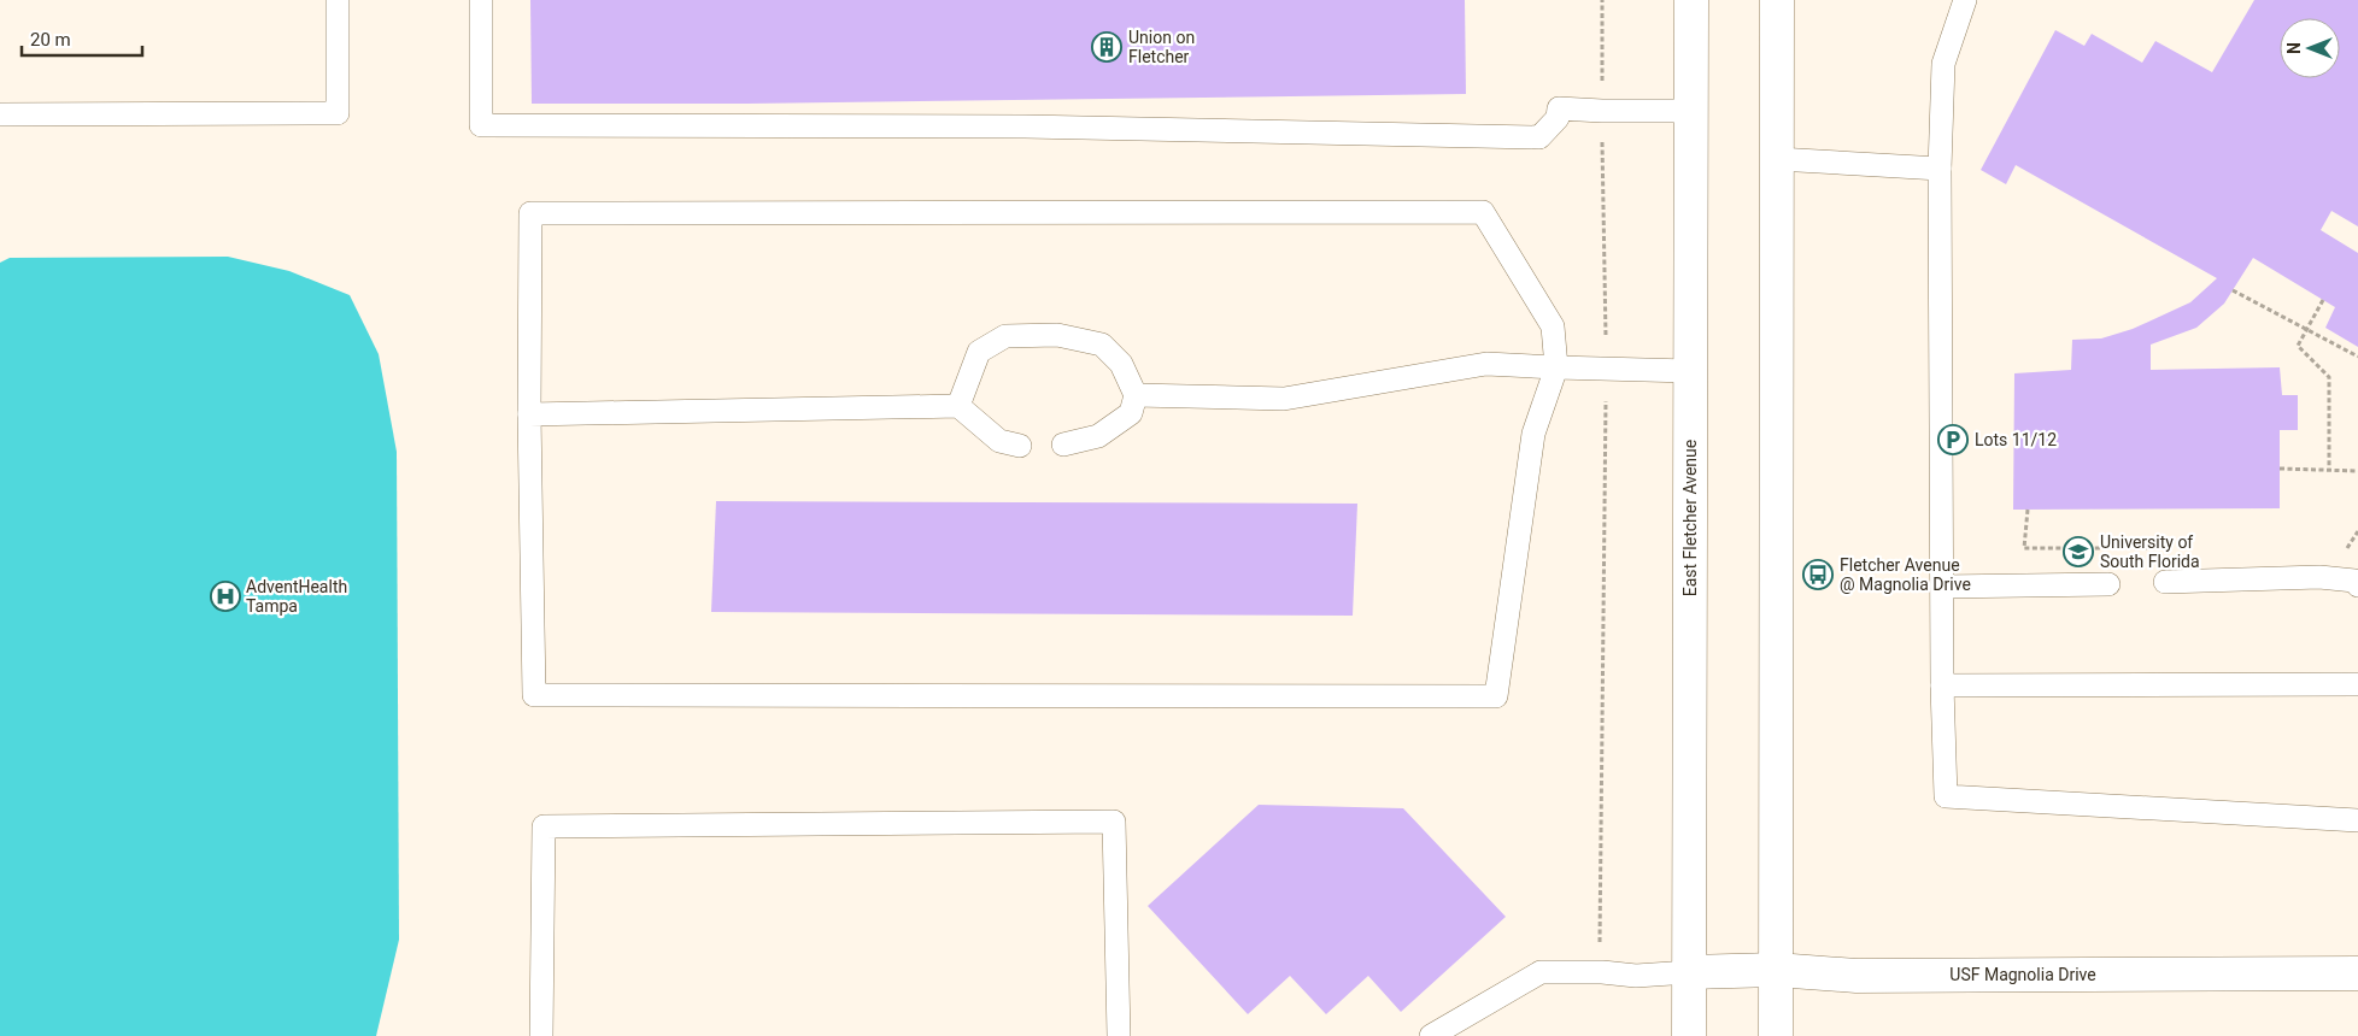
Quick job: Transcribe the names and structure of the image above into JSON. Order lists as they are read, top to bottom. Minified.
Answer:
{"streets":{"main road":["East Fletcher Avenue","USF Magnolia Drive"]},"crossings":[["East Fletcher Avenue","USF Magnolia Drive"]],"places":{"building":["Union on Fletcher"],"parking":["Lots 11/12"],"school or university":["University of South Florida"],"bus stop":["Fletcher Avenue @ Magnolia Drive"],"hospital":["AdventHealth Tampa"]},"scale_bar":"20 m","north":"left"}
